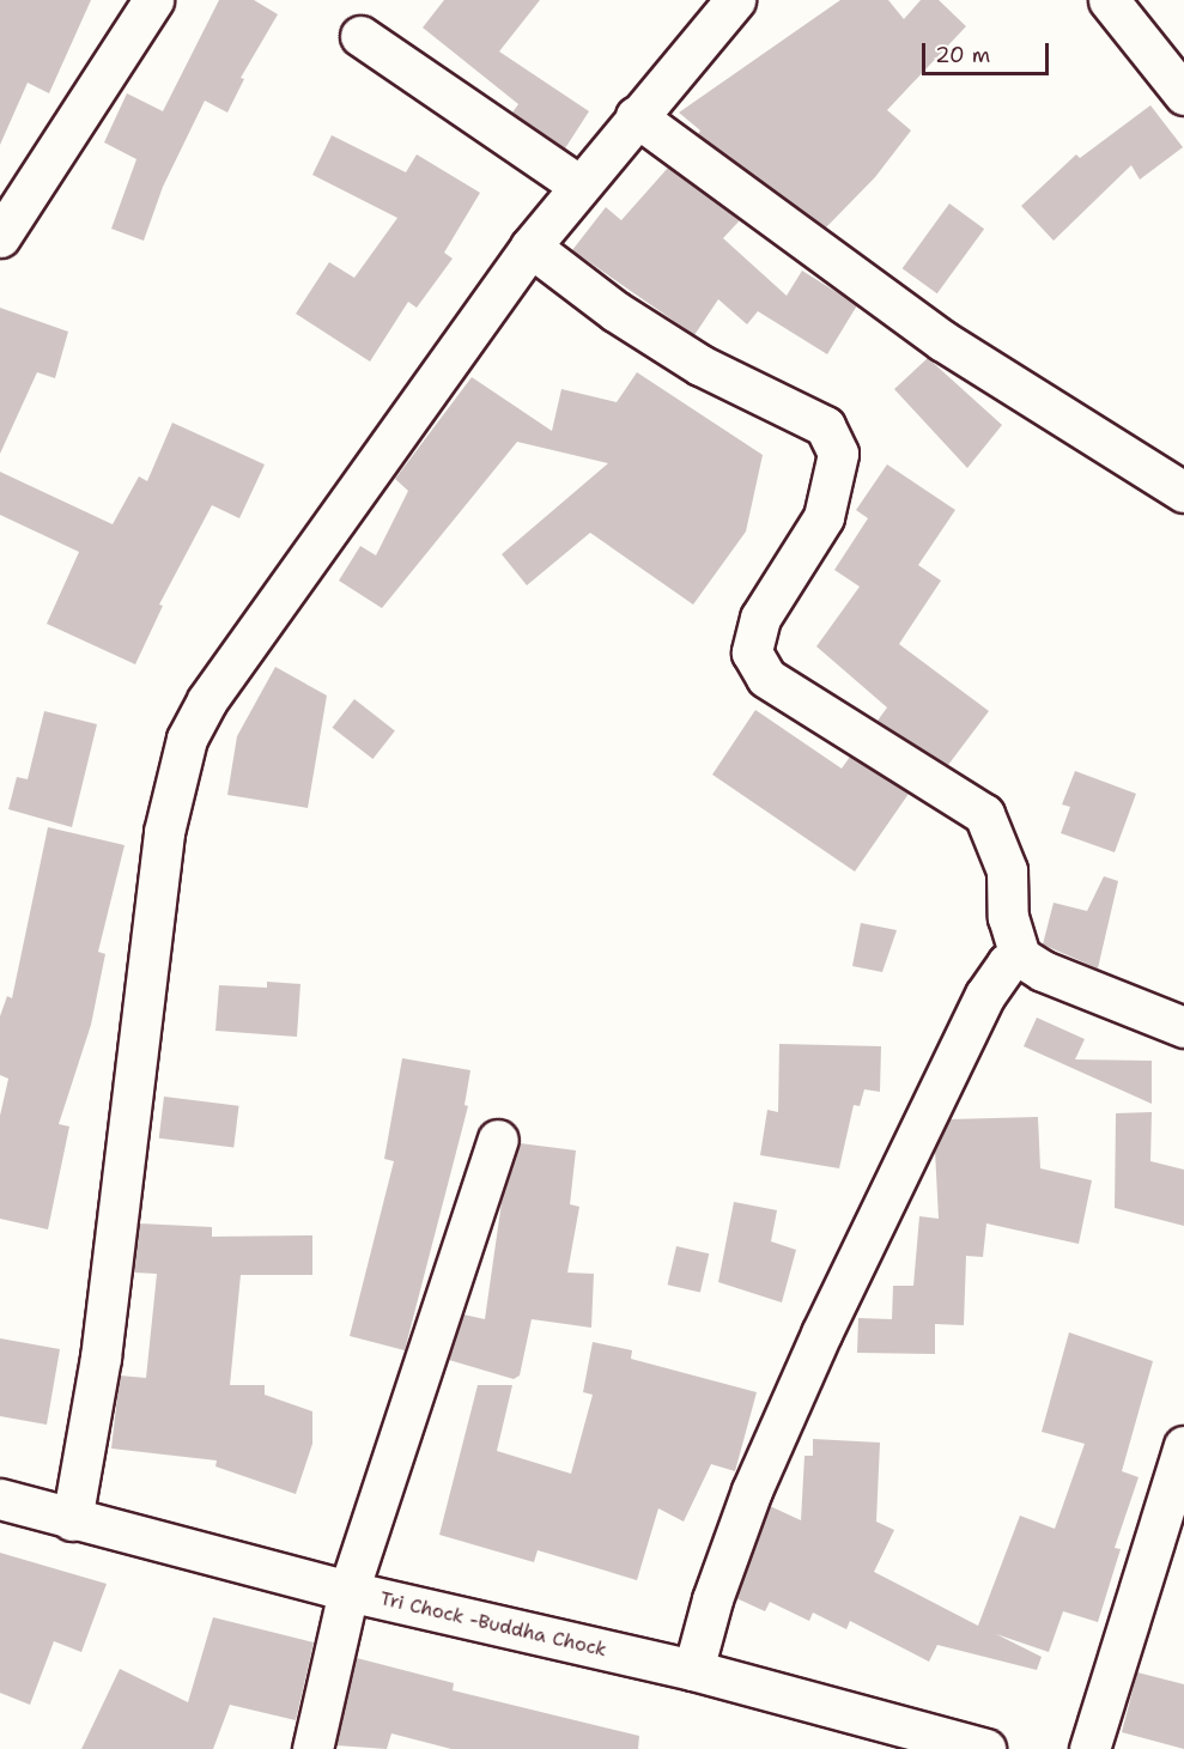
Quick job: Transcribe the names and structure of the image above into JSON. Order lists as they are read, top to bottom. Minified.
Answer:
{"streets":{"street":["Tri Chock -Buddha Chock"]},"scale_bar":"20 m"}
